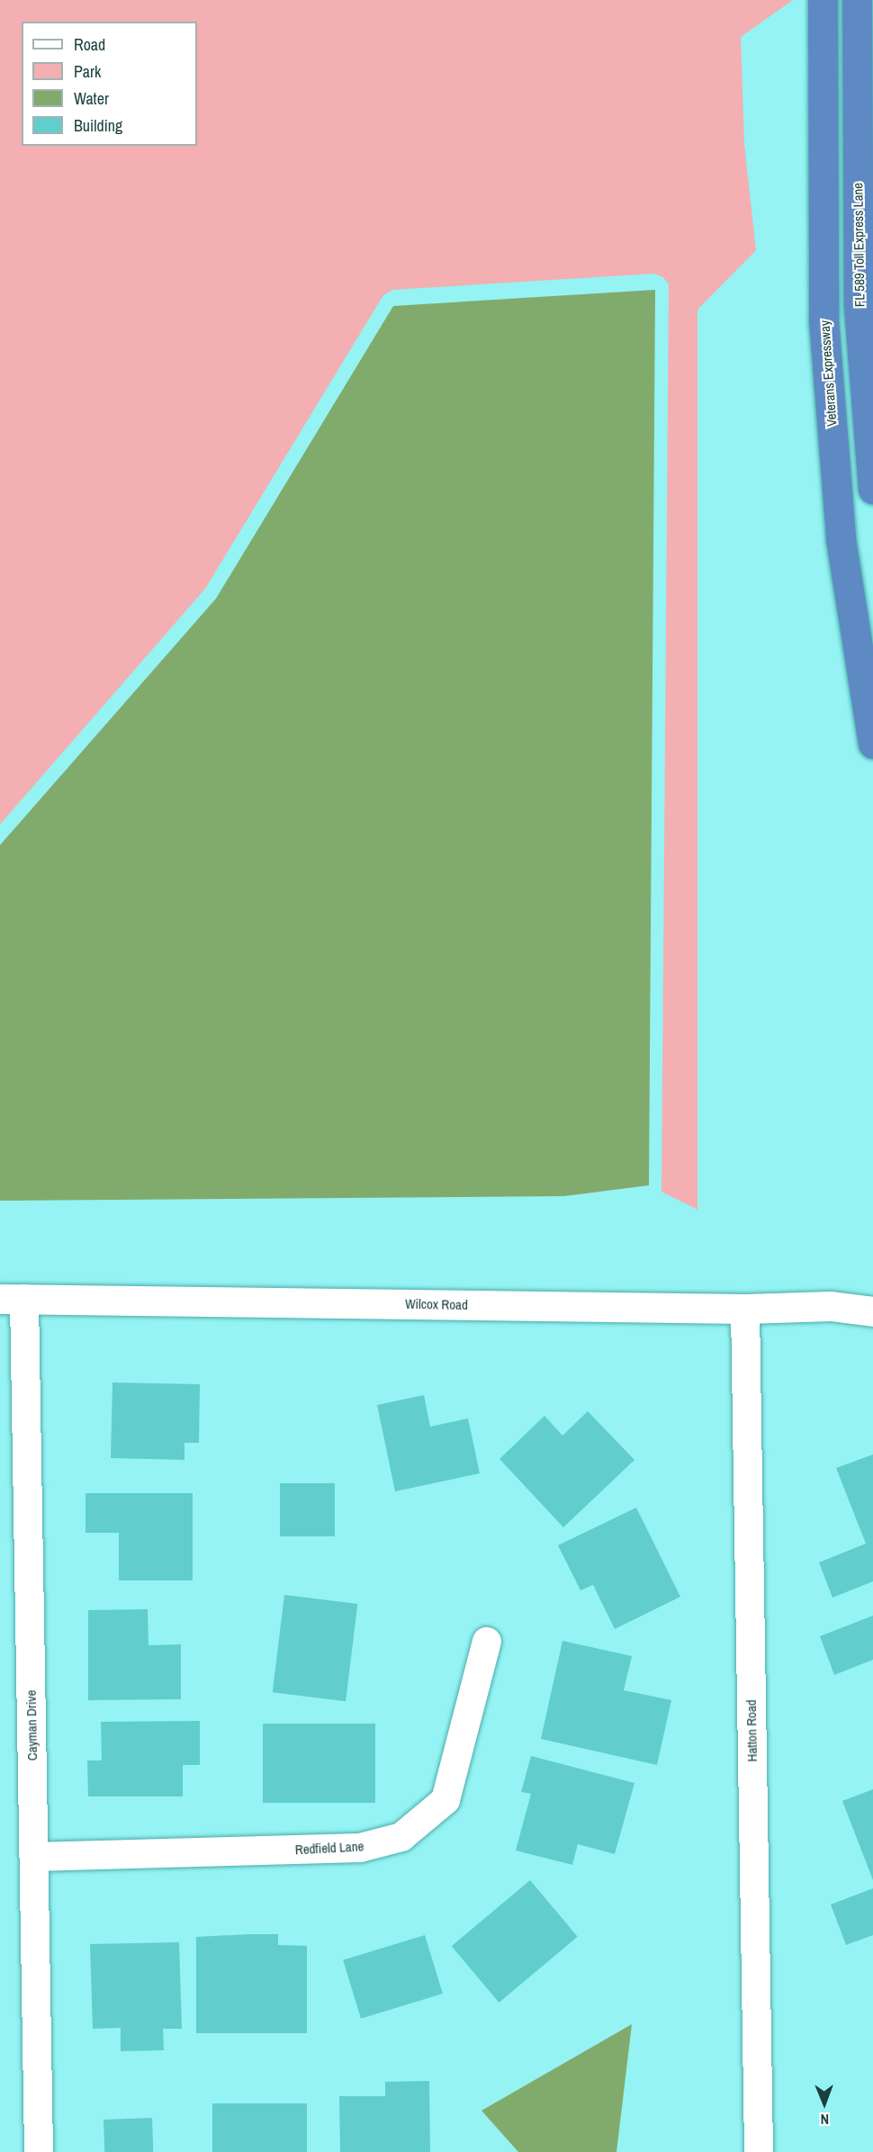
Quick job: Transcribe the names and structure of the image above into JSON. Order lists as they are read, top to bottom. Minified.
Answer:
{"streets":{"highway":["FL 589 Toll Express Lane","Veterans Expressway"],"street":["Wilcox Road","Cayman Drive","Hatton Road","Redfield Lane"]},"crossings":[["Wilcox Road","Cayman Drive"],["Wilcox Road","Hatton Road"],["Cayman Drive","Redfield Lane"]],"legend":["Road","Park","Water","Building"],"north":"bottom"}
